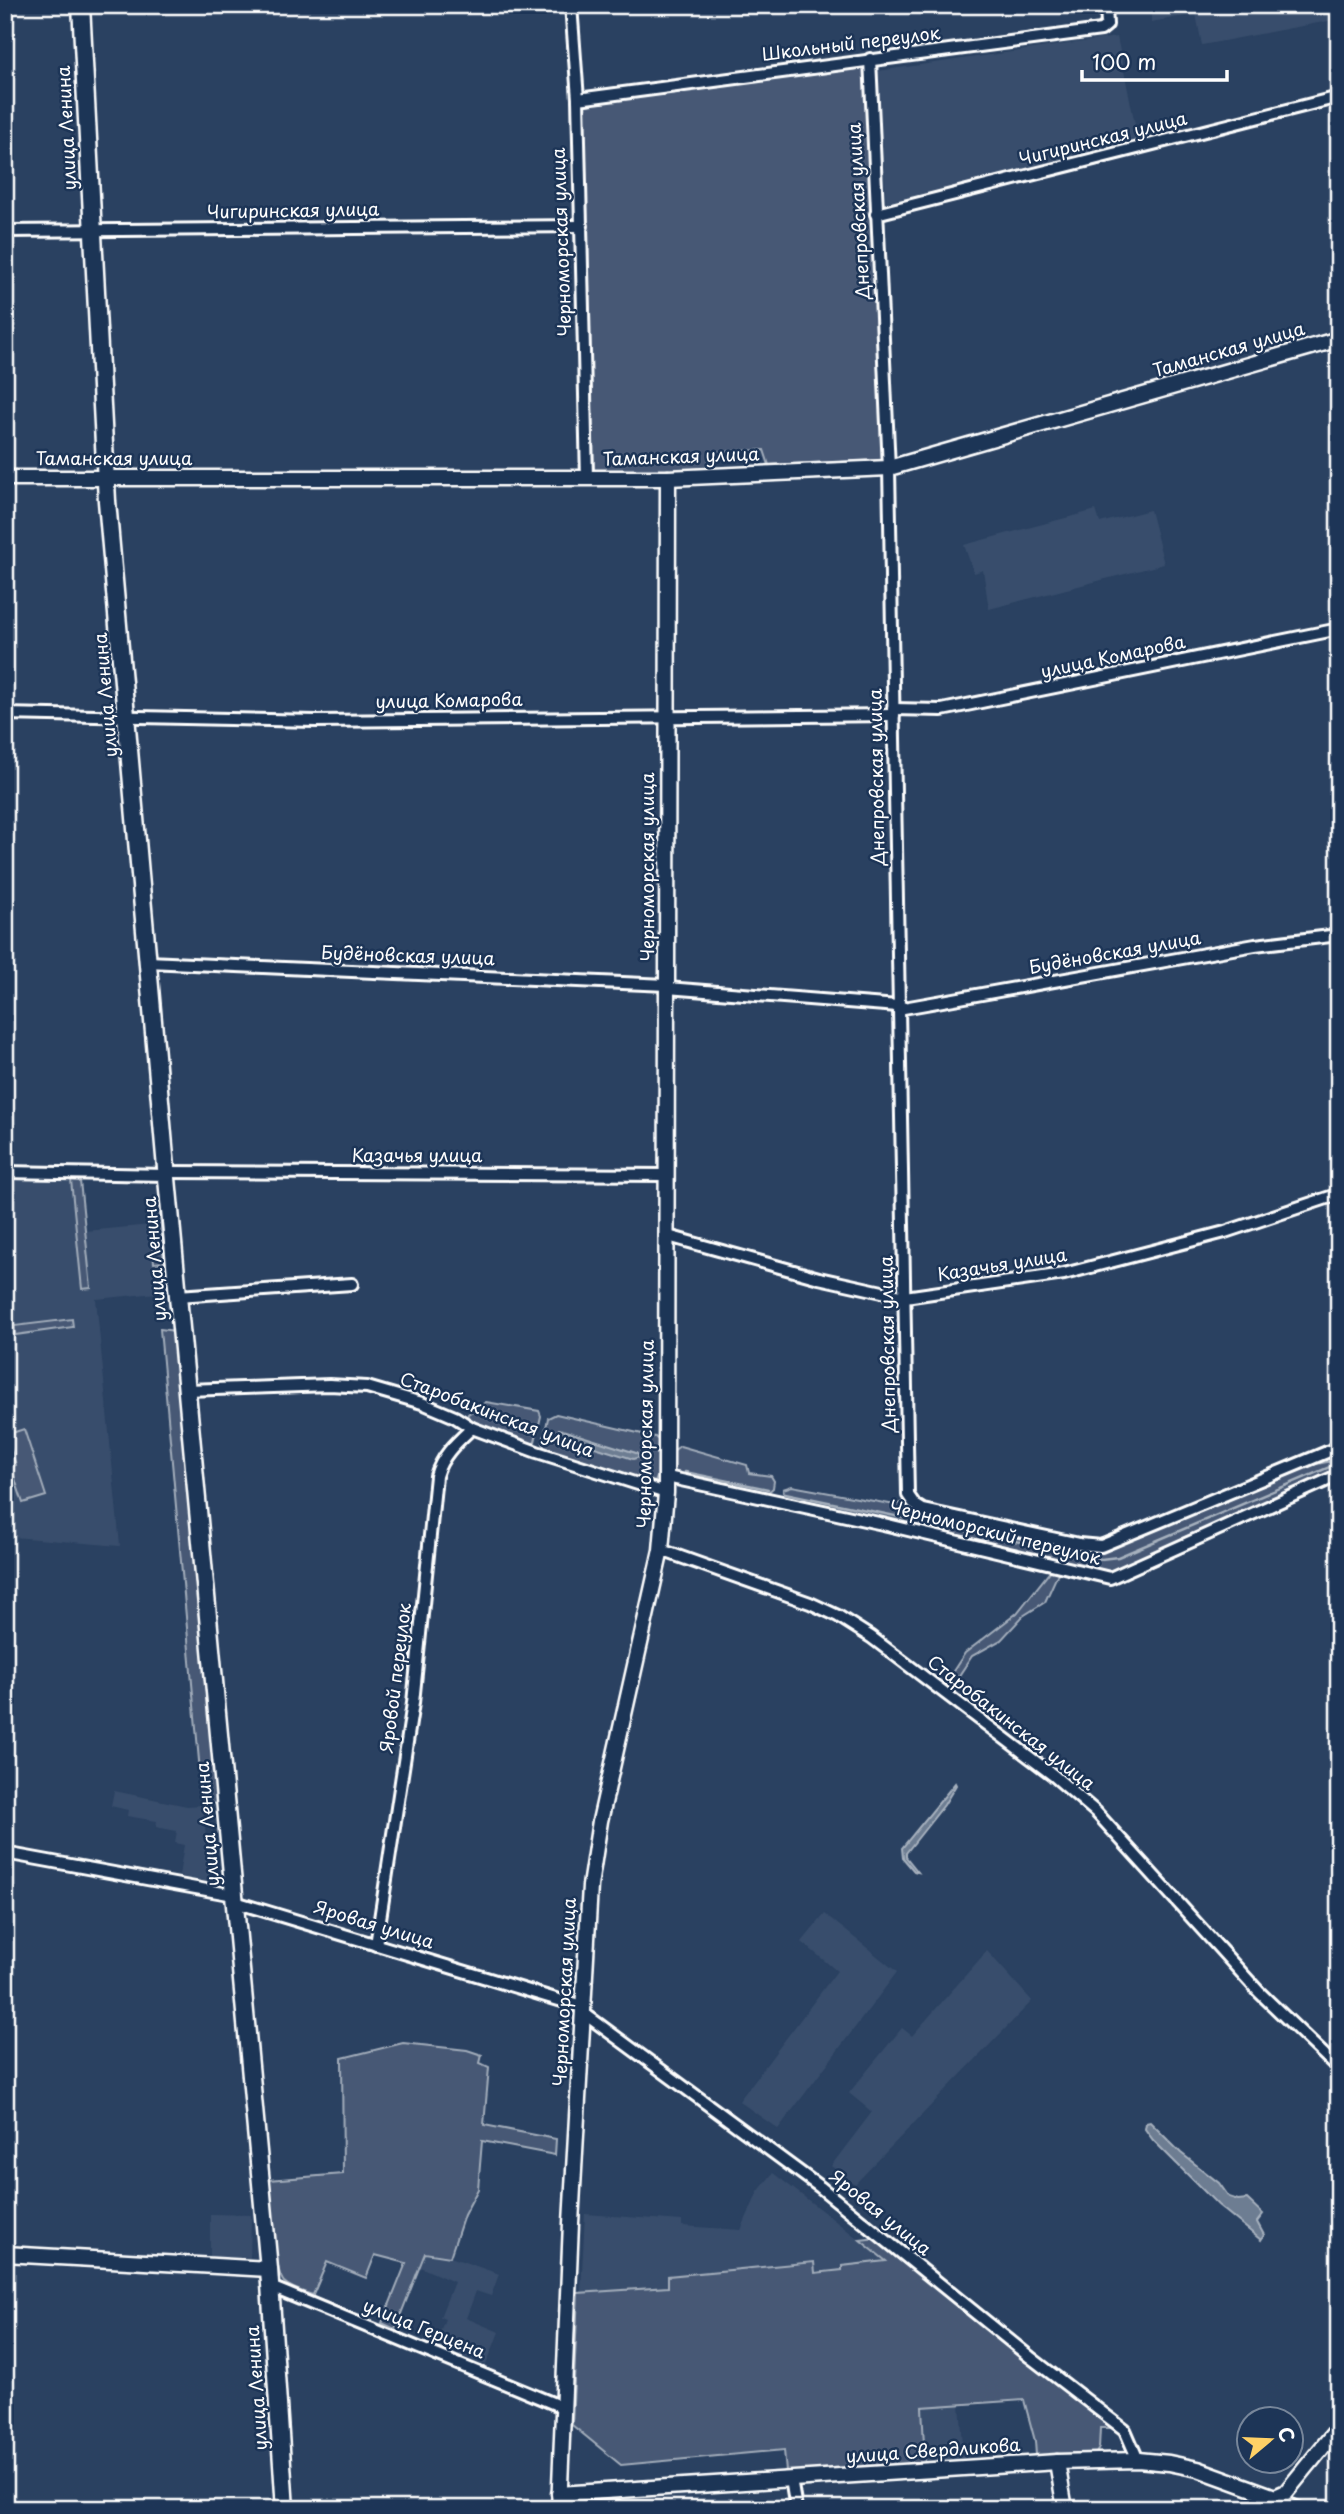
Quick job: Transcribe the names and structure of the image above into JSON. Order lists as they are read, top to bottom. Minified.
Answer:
{"streets":{"main road":["улица Ленина"],"street":["Школьный переулок","Чигиринская улица","Днепровская улица","Черноморская улица","Таманская улица","улица Комарова","Будёновская улица","Казачья улица","Старобакинская улица","Черноморский переулок","Яровой переулок","Яровая улица","улица Герцена","улица Свердликова"]},"crossings":[["Школьный переулок","Днепровская улица"],["Школьный переулок","Черноморская улица"],["улица Ленина","Чигиринская улица"],["улица Ленина","Таманская улица"],["улица Ленина","улица Комарова"],["улица Ленина","Будёновская улица"],["улица Ленина","Казачья улица"],["улица Ленина","Старобакинская улица"],["улица Ленина","Яровая улица"],["улица Ленина","улица Герцена"],["Чигиринская улица","Днепровская улица"],["Чигиринская улица","Черноморская улица"],["Днепровская улица","Таманская улица"],["Днепровская улица","улица Комарова"],["Днепровская улица","Будёновская улица"],["Днепровская улица","Казачья улица"],["Черноморская улица","Таманская улица"],["Черноморская улица","улица Комарова"],["Черноморская улица","Будёновская улица"],["Черноморская улица","Казачья улица"],["Черноморская улица","Старобакинская улица"],["Черноморская улица","Черноморский переулок"],["Черноморская улица","Яровая улица"],["Черноморская улица","улица Герцена"],["Черноморская улица","улица Свердликова"],["Старобакинская улица","Яровой переулок"],["Яровой переулок","Яровая улица"],["Яровая улица","улица Свердликова"]],"scale_bar":"100 m","north":"right"}
